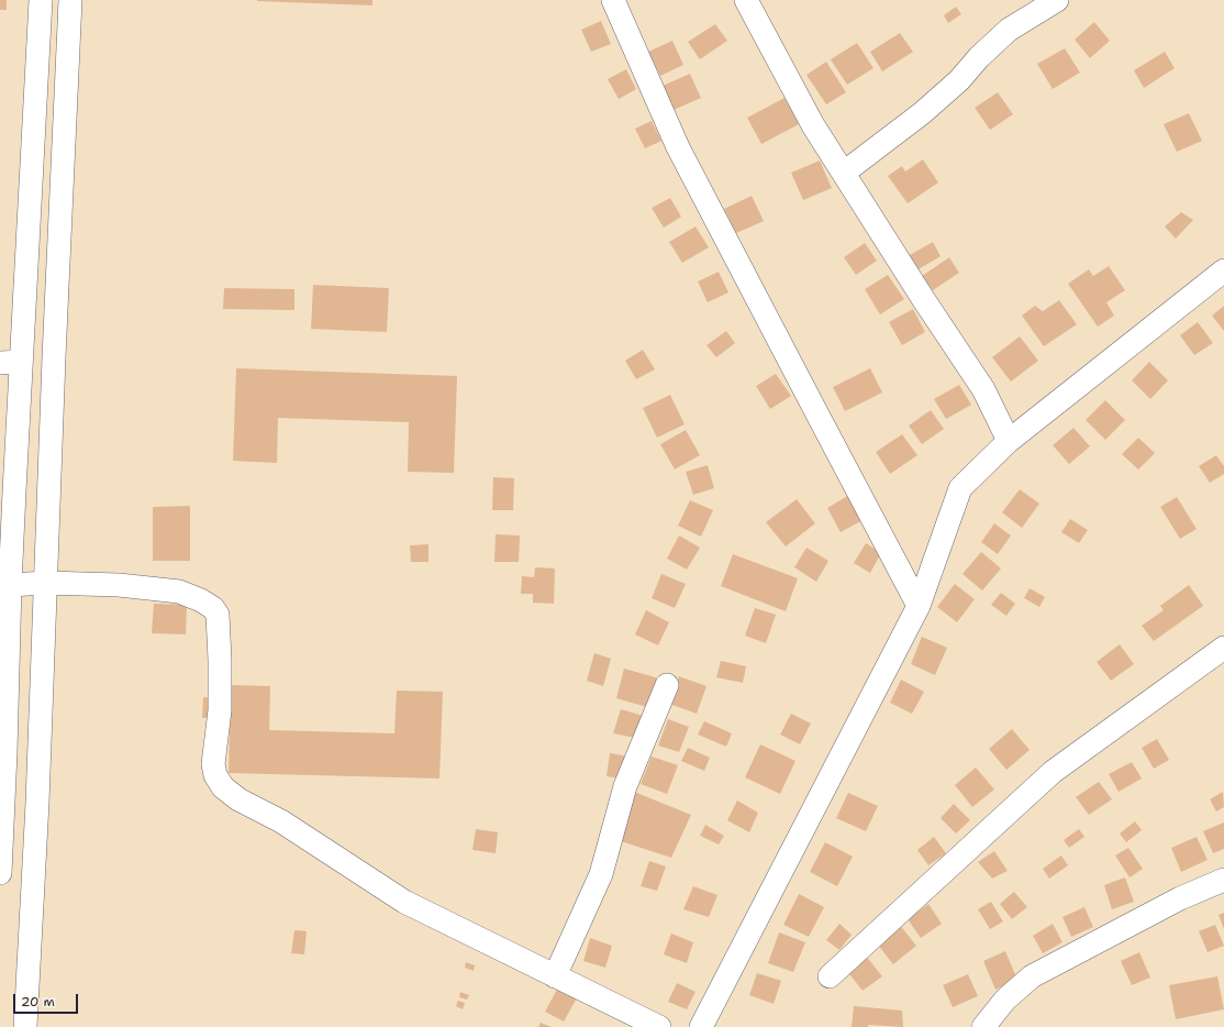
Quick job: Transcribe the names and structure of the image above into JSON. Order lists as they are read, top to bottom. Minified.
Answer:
{"scale_bar":"20 m"}
